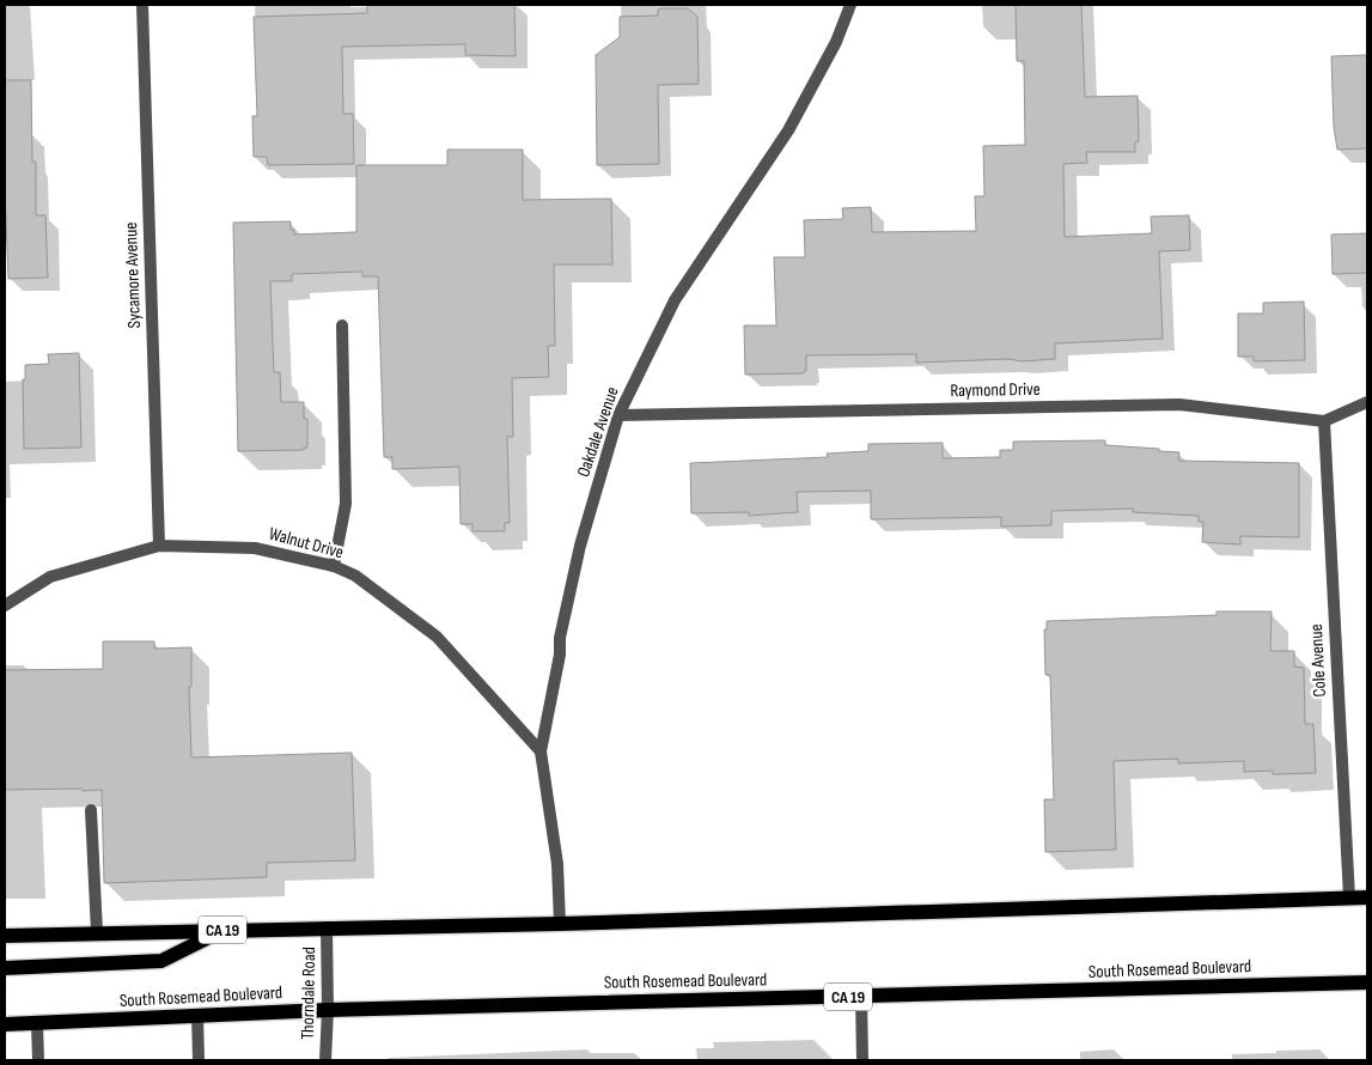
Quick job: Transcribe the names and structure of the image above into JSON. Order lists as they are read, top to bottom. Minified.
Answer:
{"streets":{"main road":["CA 19","South Rosemead Boulevard"],"street":["Sycamore Avenue","Raymond Drive","Oakdale Avenue","Walnut Drive","Cole Avenue","Thorndale Road"]},"crossings":[["Sycamore Avenue","Walnut Drive"],["Raymond Drive","Oakdale Avenue"],["Raymond Drive","Cole Avenue"],["Oakdale Avenue","Walnut Drive"],["Oakdale Avenue","CA 19"],["Cole Avenue","CA 19"],["CA 19","Thorndale Road"],["South Rosemead Boulevard","Thorndale Road"]]}
